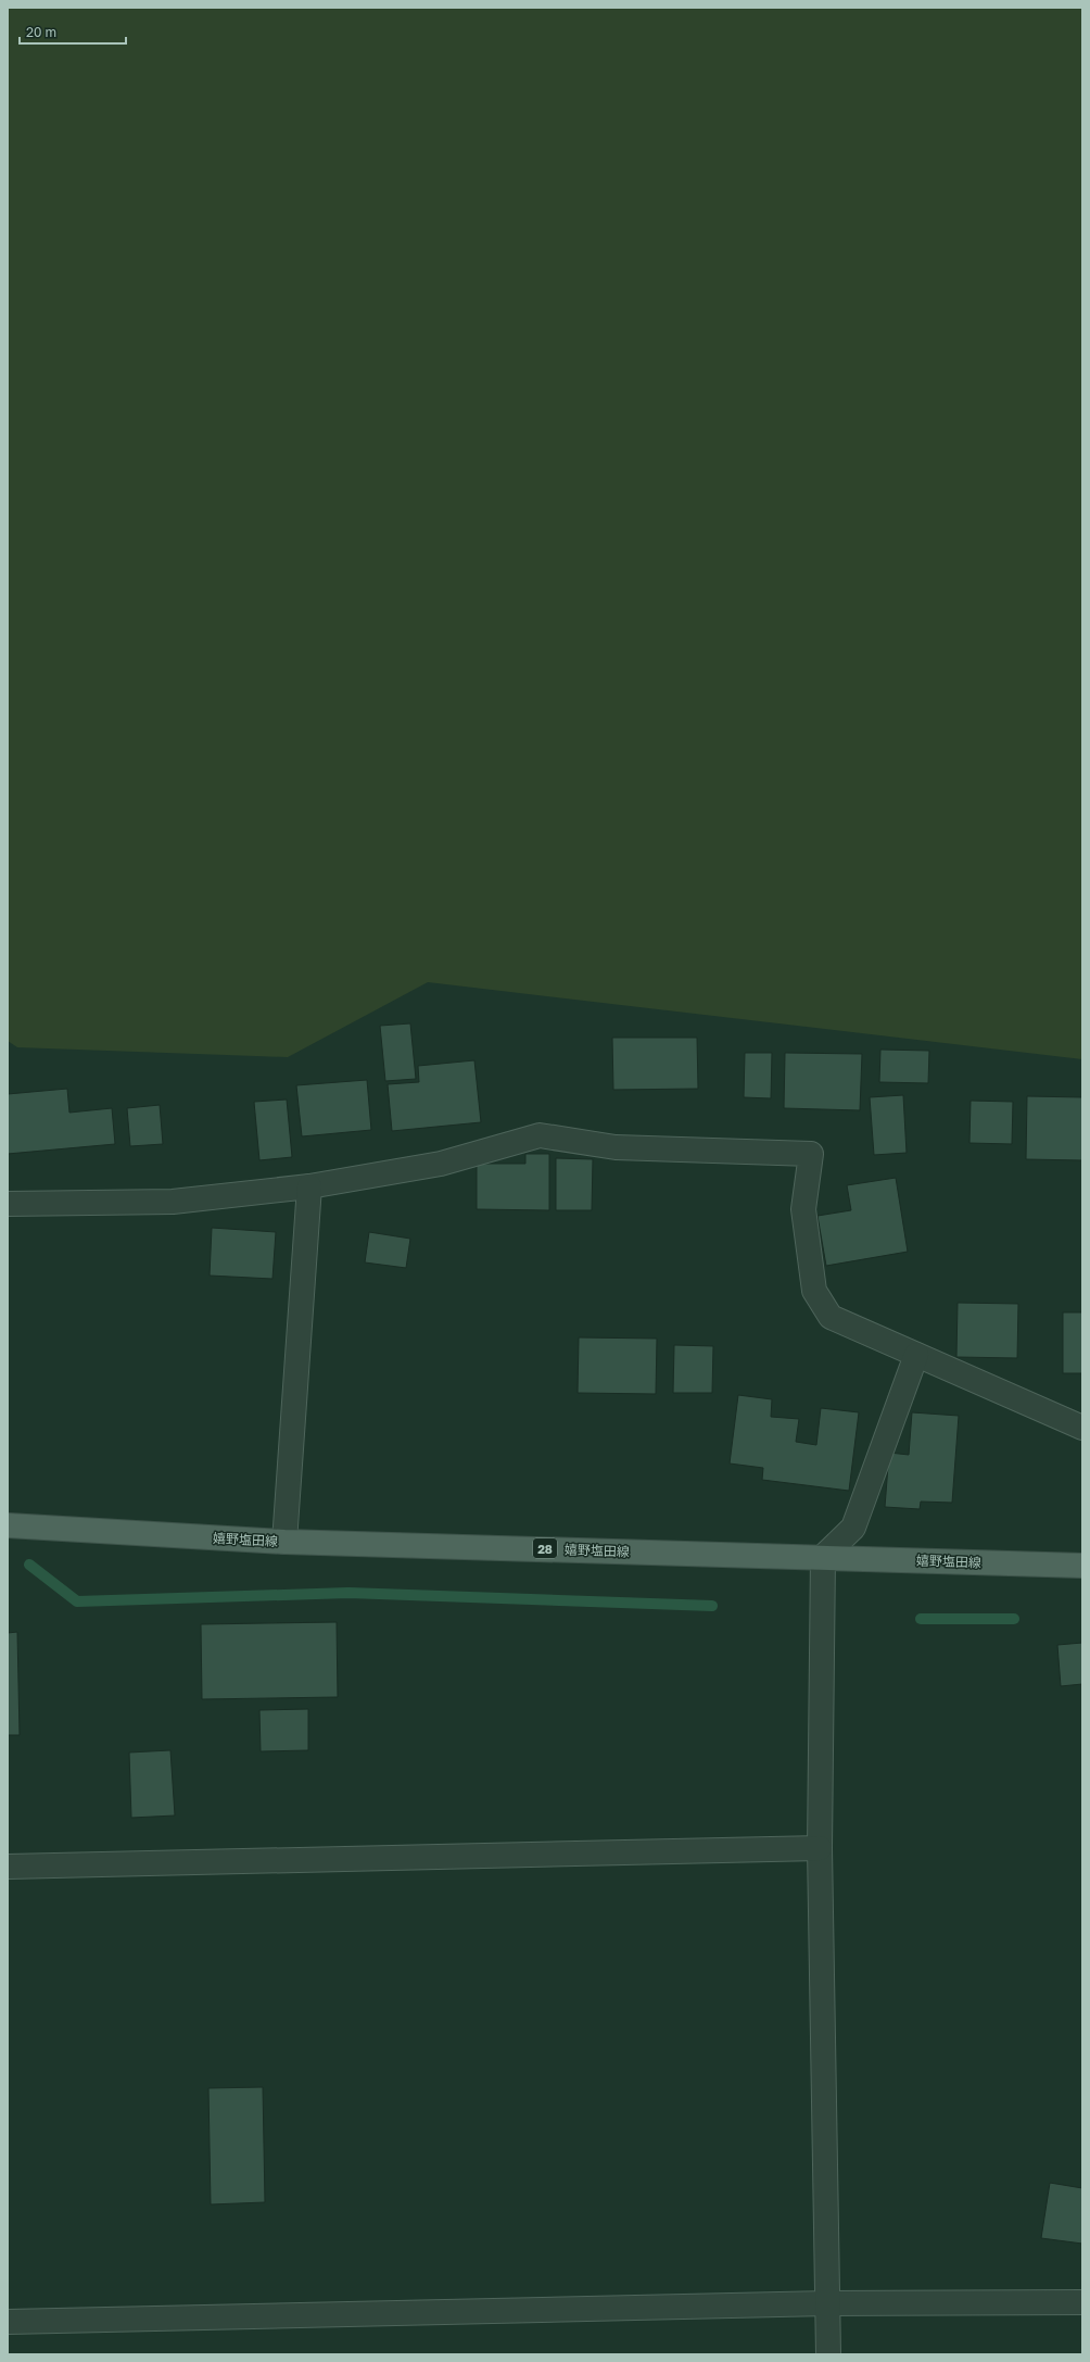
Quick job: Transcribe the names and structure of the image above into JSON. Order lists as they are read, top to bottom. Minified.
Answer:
{"streets":{"main road":["嬉野塩田線","28"]},"scale_bar":"20 m"}
